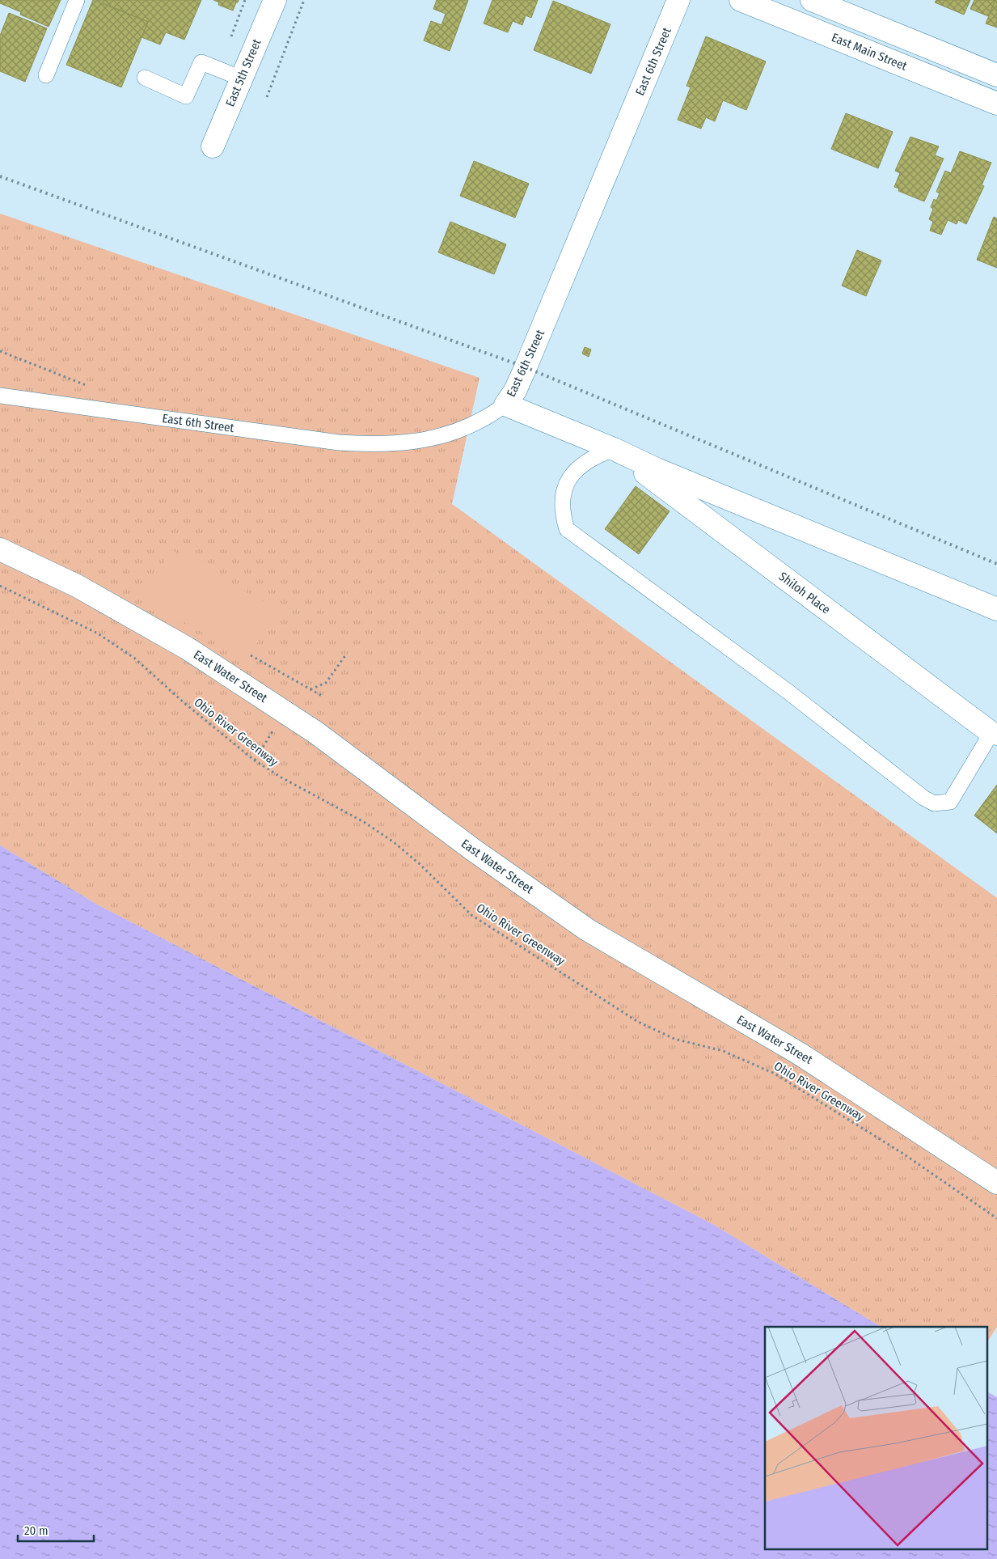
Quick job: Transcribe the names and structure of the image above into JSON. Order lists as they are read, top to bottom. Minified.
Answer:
{"streets":{"street":["East Main Street","East 6th Street","East 5th Street","Shiloh Place","East Water Street"],"path":["Ohio River Greenway"]},"crossings":[["East 6th Street","Shiloh Place"]],"scale_bar":"20 m"}
